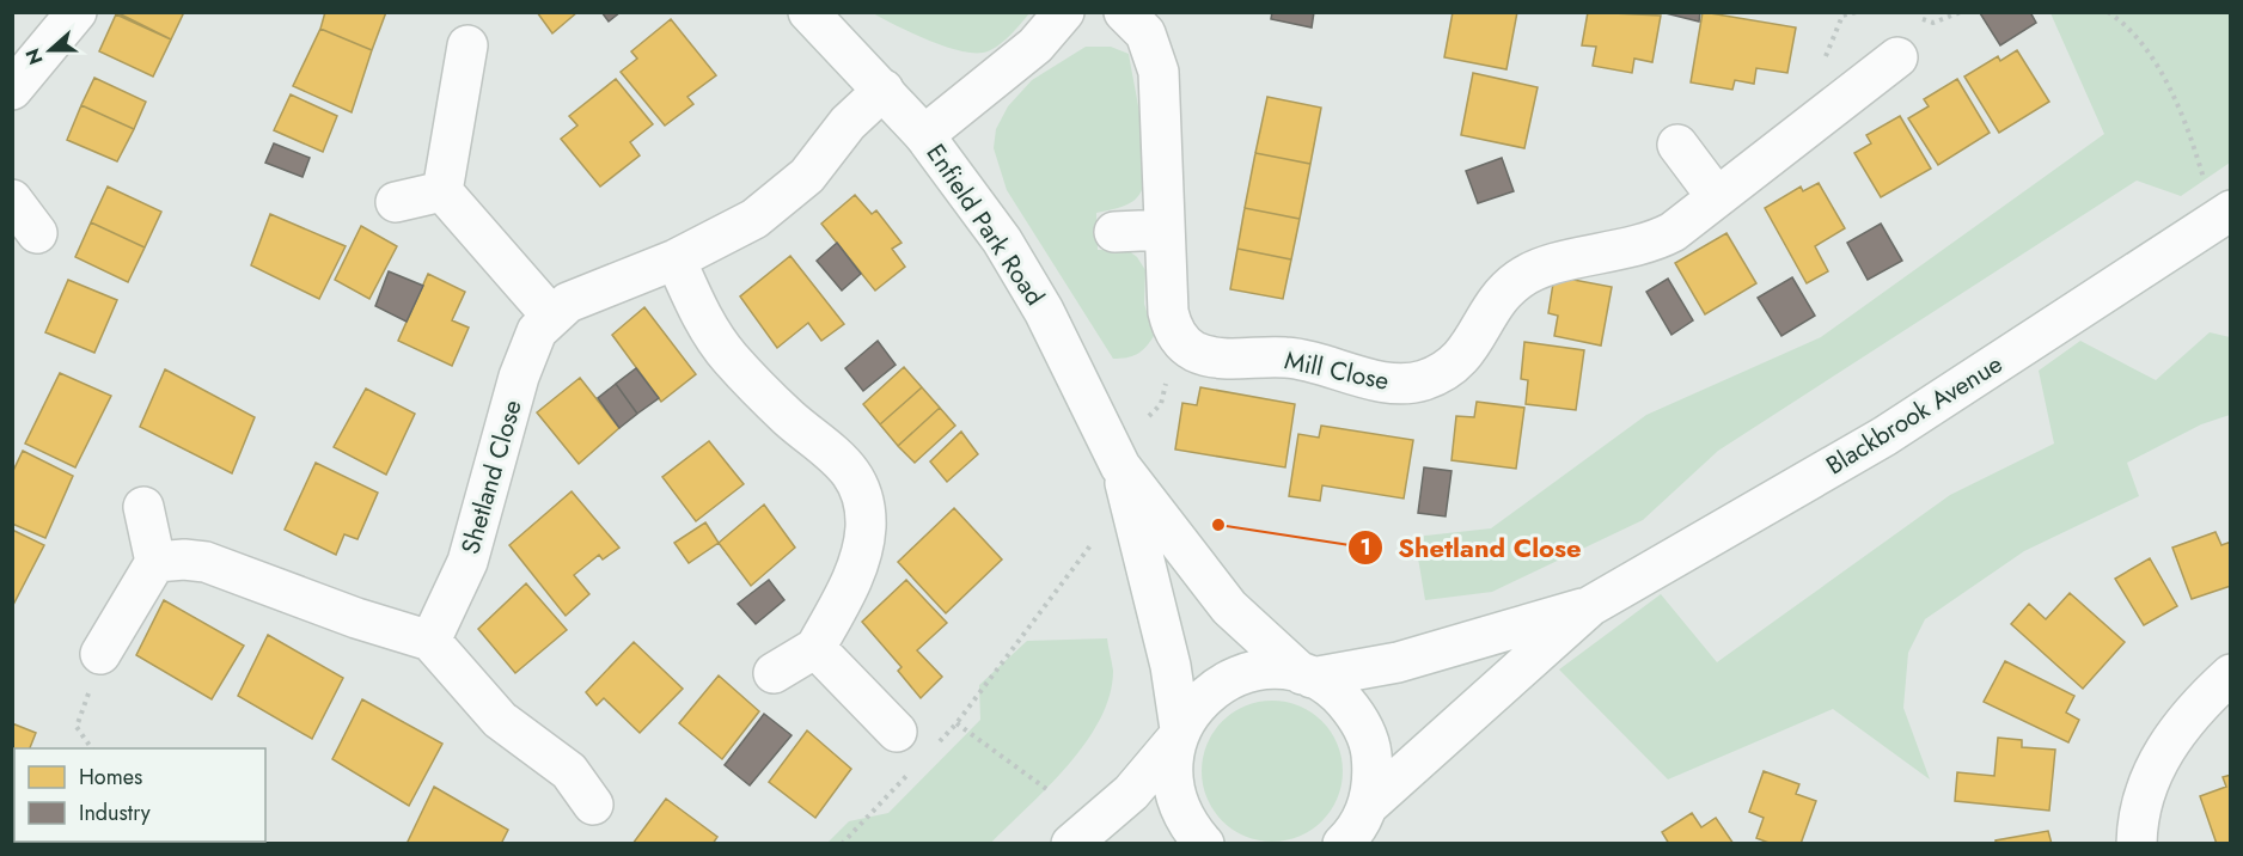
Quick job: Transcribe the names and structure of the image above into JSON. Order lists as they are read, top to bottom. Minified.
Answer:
{"streets":{"street":["Enfield Park Road","Mill Close","Blackbrook Avenue","Shetland Close"]},"crossings":[["Enfield Park Road","Blackbrook Avenue"],["Enfield Park Road","Shetland Close"]],"places":["Shetland Close"],"legend":["Homes","Industry"],"north":"left"}
